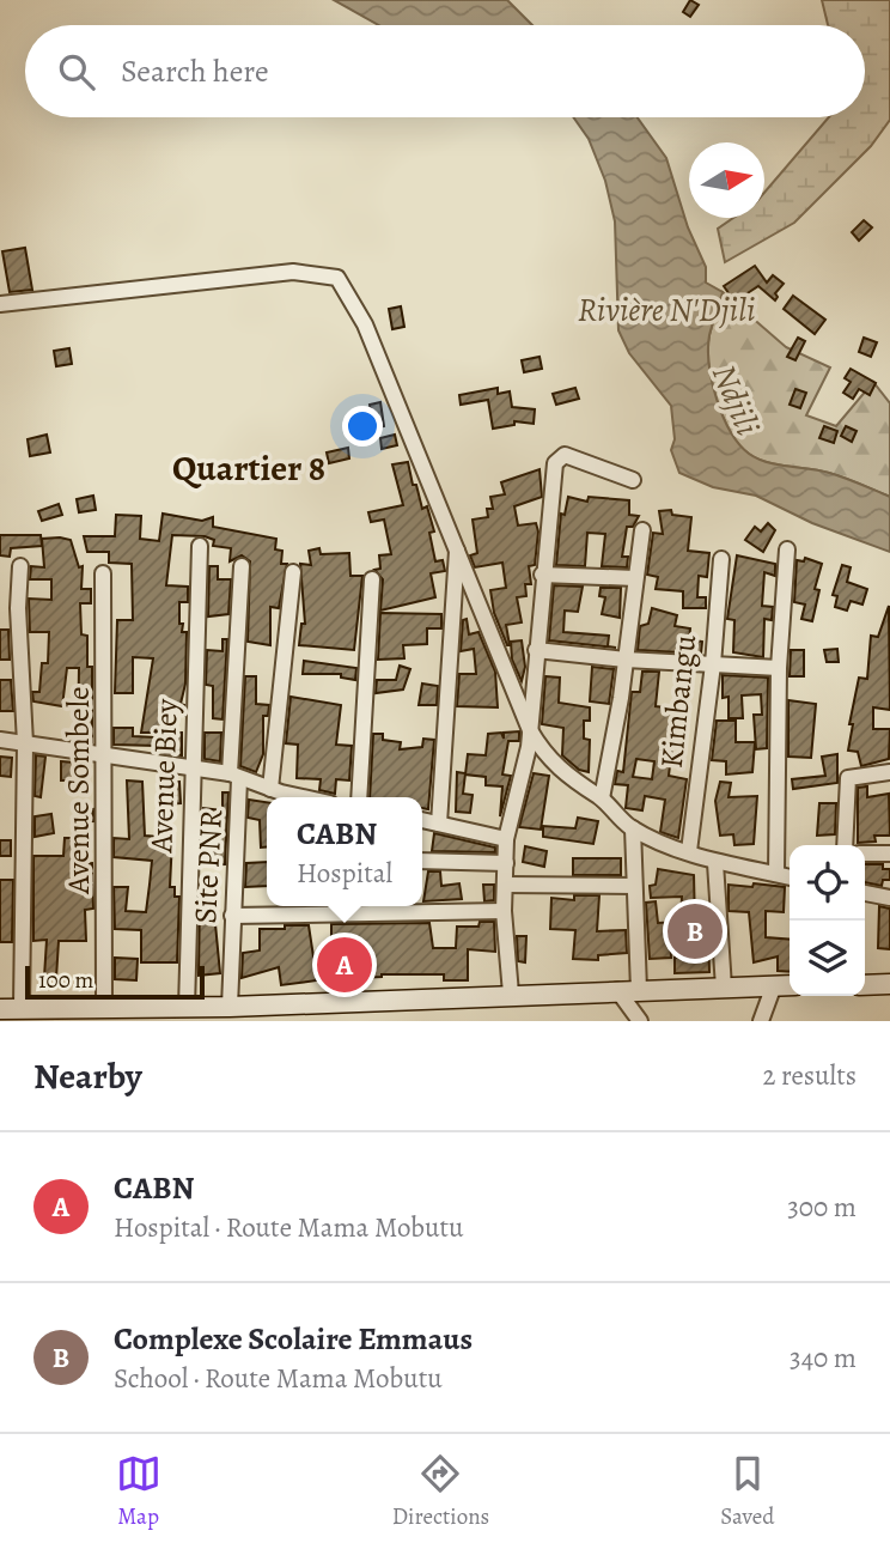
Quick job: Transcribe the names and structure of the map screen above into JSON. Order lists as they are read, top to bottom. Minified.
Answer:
{"streets":{"street":["Kimbangu","Avenue Biey","Avenue Sombele","Site PNR"]},"districts":["Quartier 8"],"water":["Rivière N'Djili","Ndjili"],"scale_bar":"100 m","north":"right","page":{"search":"Search here","popup":["CABN","Hospital"],"pins":["B","A"],"scale":"100 m","heading":["Nearby","2 results"],"list":[{"mark":"A","name":"CABN","note":"Hospital · Route Mama Mobutu","value":"300 m"},{"mark":"B","name":"Complexe Scolaire Emmaus","note":"School · Route Mama Mobutu","value":"340 m"}],"nav":["Map","Directions","Saved"]}}
